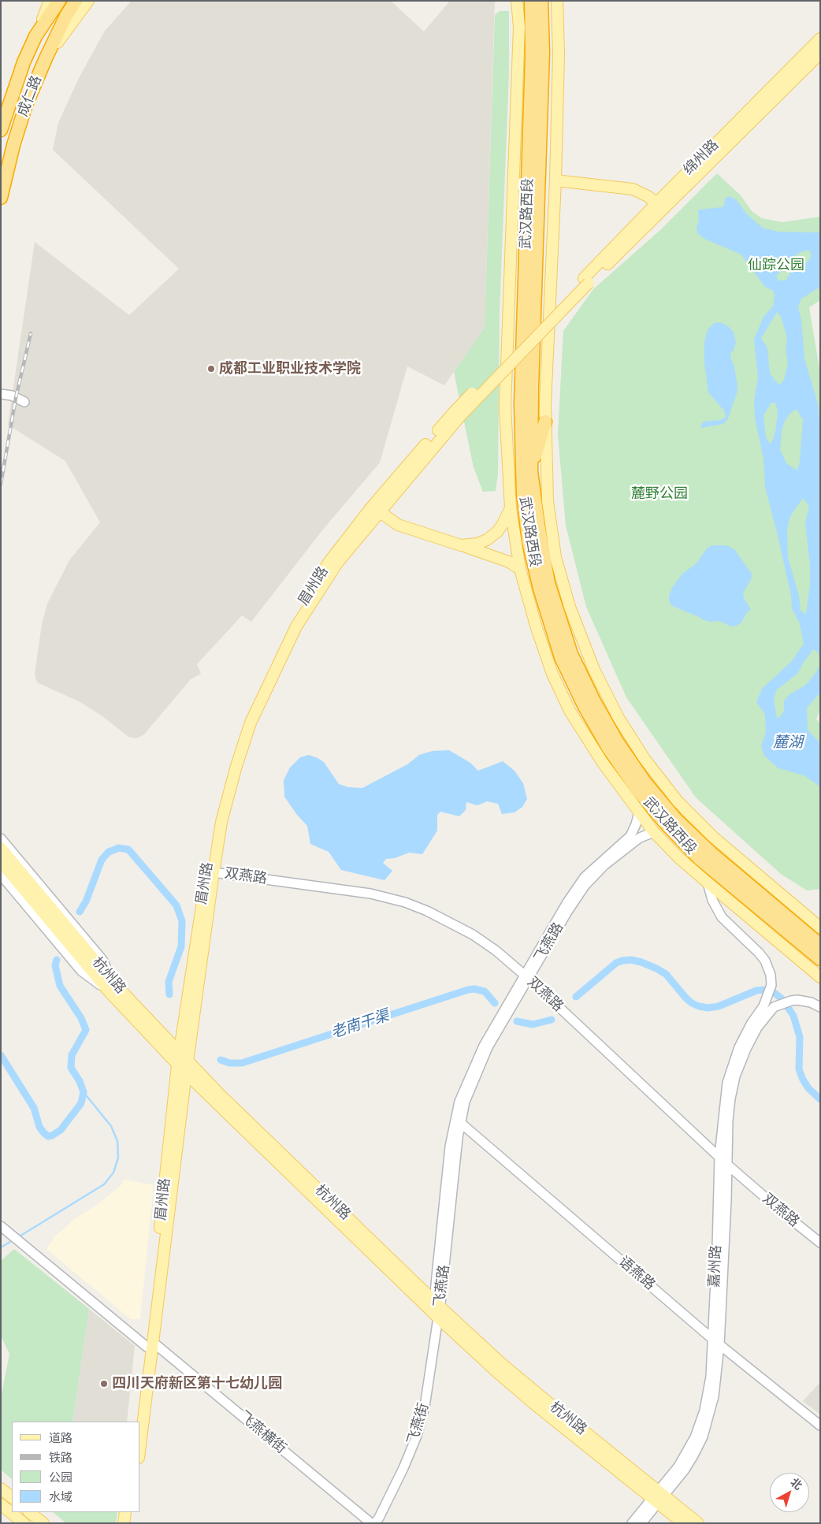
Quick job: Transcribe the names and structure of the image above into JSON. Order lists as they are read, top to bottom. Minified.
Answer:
{"streets":{"highway":["成仁路","武汉路西段"],"main road":["绵州路","眉州路","杭州路"],"street":["双燕路","飞燕路","嘉州路","语燕路","飞燕街","飞燕横街"]},"crossings":[["眉州路","双燕路"],["眉州路","杭州路"],["眉州路","飞燕横街"],["双燕路","飞燕路"],["双燕路","嘉州路"],["飞燕路","杭州路"],["飞燕路","语燕路"],["飞燕路","飞燕街"],["杭州路","嘉州路"],["杭州路","飞燕街"],["嘉州路","语燕路"]],"water":["麓湖","老南干渠"],"parks":["仙踪公园","麓野公园"],"places":["成都工业职业技术学院","四川天府新区第十七幼儿园"],"legend":["道路","铁路","公园","水域"],"north":"top right"}
